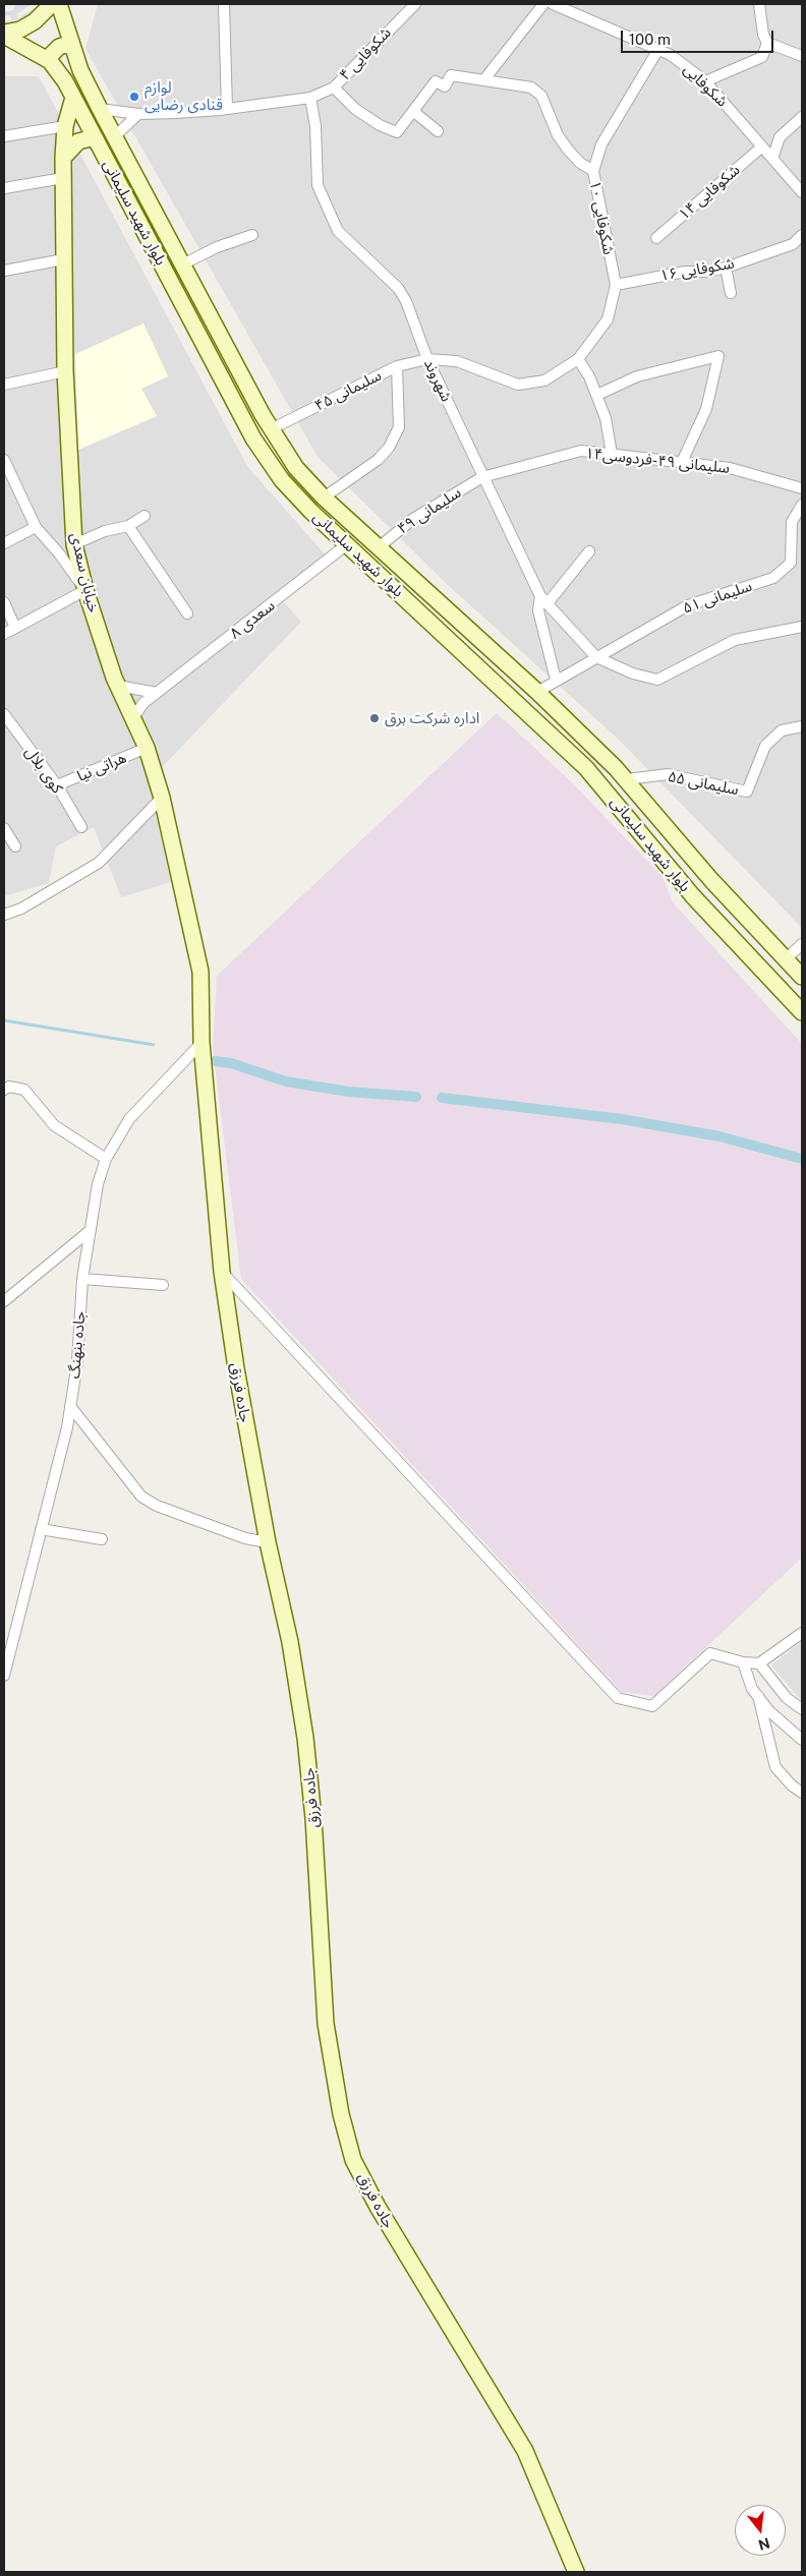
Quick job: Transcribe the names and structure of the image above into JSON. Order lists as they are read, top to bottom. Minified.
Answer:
{"streets":{"main road":["بلوار شهید سلیمانی","خیابان سعدی","جاده فرزق"],"street":["شکوفایی ۴","شکوفایی","شکوفایی ۱۴","شکوفایی ۱۰","شکوفایی ۱۶","شهروند","سلیمانی ۴۵","سلیمانی ۴۹-فردوسی۱۴","سلیمانی ۴۹","سلیمانی ۵۱","سعدی ۸","هراتی نیا","کوی بلال","سلیمانی ۵۵","جاده بنهنگ"]},"crossings":[["شکوفایی ۴","بلوار شهید سلیمانی"],["شکوفایی ۴","شهروند"],["شکوفایی","شکوفایی ۱۴"],["شکوفایی","شکوفایی ۱۰"],["بلوار شهید سلیمانی","سلیمانی ۴۵"],["بلوار شهید سلیمانی","سلیمانی ۴۹"],["بلوار شهید سلیمانی","خیابان سعدی"],["بلوار شهید سلیمانی","سلیمانی ۵۱"],["بلوار شهید سلیمانی","سعدی ۸"],["بلوار شهید سلیمانی","سلیمانی ۵۵"],["شکوفایی ۱۰","شکوفایی ۱۶"],["شکوفایی ۱۰","سلیمانی ۴۵"],["شهروند","سلیمانی ۴۵"],["شهروند","سلیمانی ۴۹-فردوسی۱۴"],["شهروند","سلیمانی ۴۹"],["شهروند","سلیمانی ۵۱"],["سلیمانی ۴۹-فردوسی۱۴","سلیمانی ۴۹"],["خیابان سعدی","سعدی ۸"],["خیابان سعدی","هراتی نیا"],["خیابان سعدی","جاده فرزق"],["هراتی نیا","کوی بلال"],["جاده بنهنگ","جاده فرزق"]],"places":["لوازم قنادی رضایی","اداره شرکت برق"],"scale_bar":"100 m","north":"bottom"}
